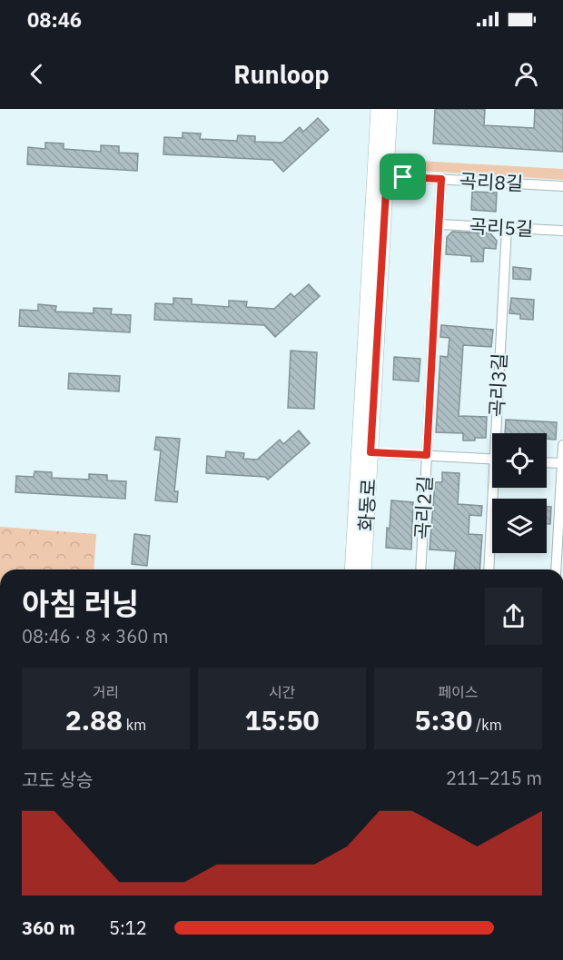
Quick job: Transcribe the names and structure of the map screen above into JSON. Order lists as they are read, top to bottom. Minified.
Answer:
{"streets":{"street":["곡리8길","곡리5길","곡리3길","화동로","곡리2길"]},"crossings":[["곡리8길","화동로"],["곡리8길","곡리2길"],["곡리5길","곡리3길"],["곡리5길","곡리2길"]],"page":{"status":"08:46","header":"Runloop","heading":["아침 러닝","08:46 · 8 × 360 m"],"stats":[["거리","2.88 km"],["시간","15:50"],["페이스","5:30 /km"]],"chart":["고도 상승","211–215 m"],"list":[{"name":"360 m","note":"5:12"}]}}
